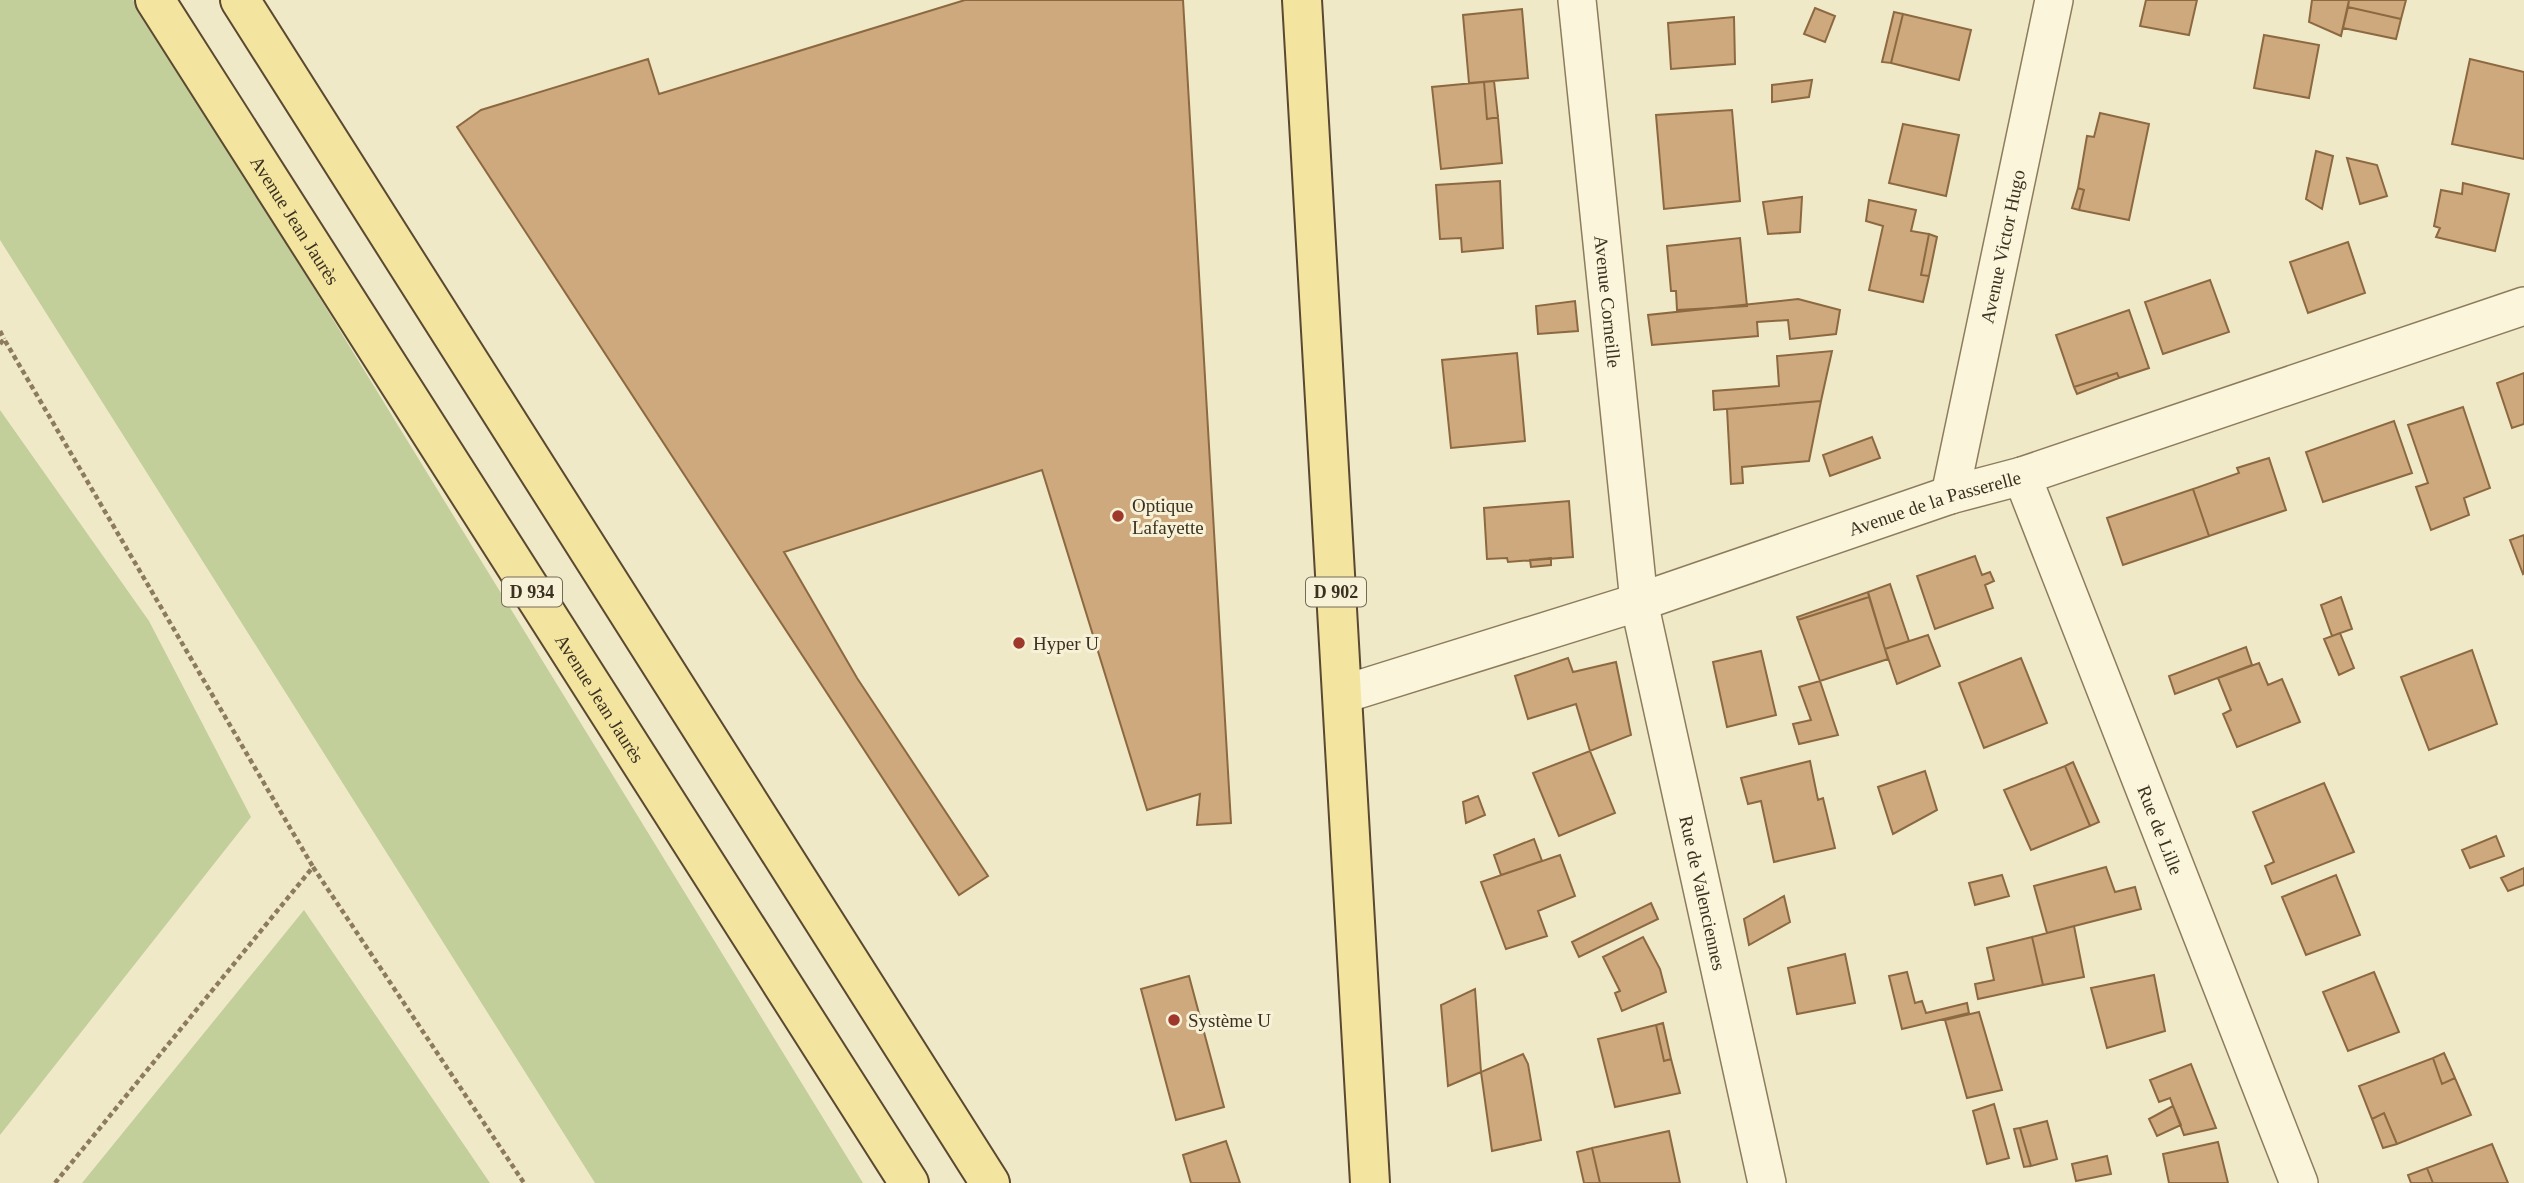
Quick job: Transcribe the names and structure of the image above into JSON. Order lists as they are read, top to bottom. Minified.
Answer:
{"streets":{"main road":["Avenue Jean Jaurès","D 934","D 902"],"street":["Avenue Victor Hugo","Avenue Corneille","Avenue de la Passerelle","Rue de Lille","Rue de Valenciennes"]},"crossings":[["Avenue Victor Hugo","Avenue de la Passerelle"],["Avenue Corneille","Avenue de la Passerelle"],["Avenue Corneille","Rue de Valenciennes"],["Avenue de la Passerelle","D 902"],["Avenue de la Passerelle","Rue de Lille"],["Avenue de la Passerelle","Rue de Valenciennes"]],"places":["Optique Lafayette","Hyper U","Système U"]}
